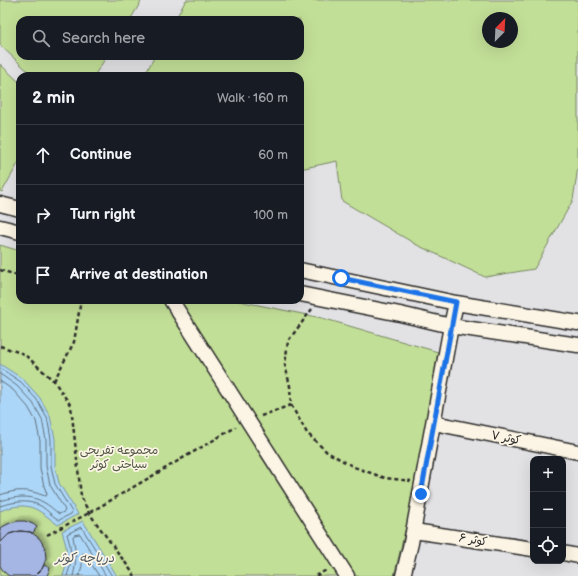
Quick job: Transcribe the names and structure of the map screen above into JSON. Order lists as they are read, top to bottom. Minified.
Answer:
{"streets":{"street":["کوثر ۷","کوثر ۶"]},"water":["دریاچه کوثر"],"parks":["مجموعه تفریحی سیاحتی کوثر"],"north":"top right","page":{"search":"Search here","heading":["2 min","Walk · 160 m"],"list":[["Continue","60 m"],["Turn right","100 m"],"Arrive at destination"],"map_buttons":["+","−"]}}
